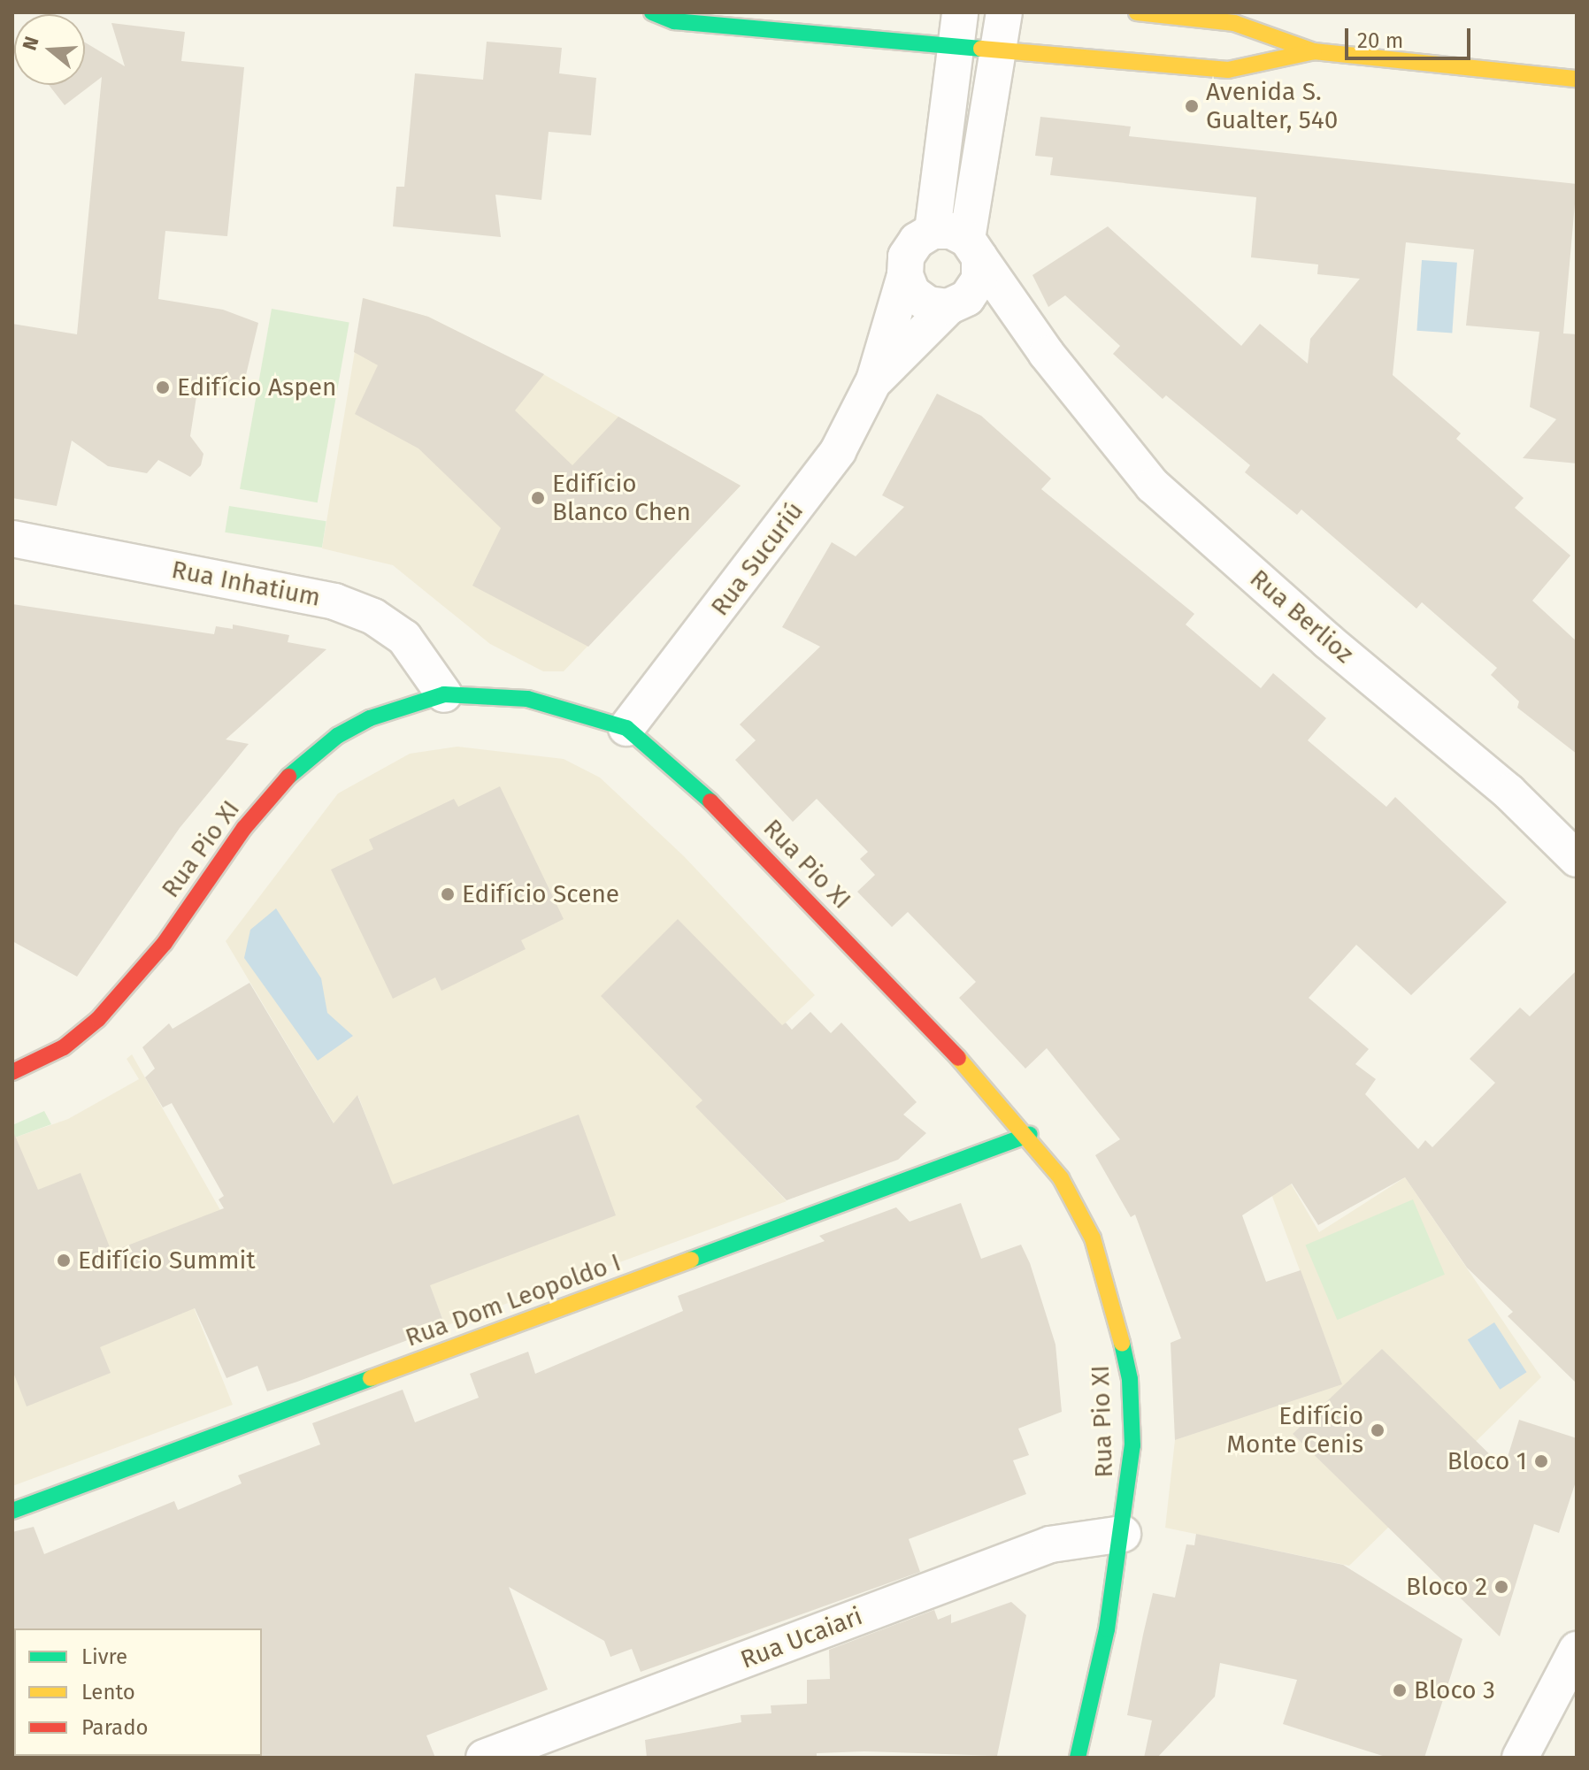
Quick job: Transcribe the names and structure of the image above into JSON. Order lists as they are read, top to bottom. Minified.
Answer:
{"streets":{"street":["Rua Sucuriú","Rua Inhatium","Rua Berlioz","Rua Pio XI","Rua Dom Leopoldo I","Rua Ucaiari"]},"crossings":[["Rua Sucuriú","Rua Berlioz"],["Rua Sucuriú","Rua Pio XI"],["Rua Inhatium","Rua Pio XI"],["Rua Pio XI","Rua Dom Leopoldo I"],["Rua Pio XI","Rua Ucaiari"]],"places":["Avenida S. Gualter, 540","Edifício Aspen","Edifício Blanco Chen","Edifício Scene","Edifício Summit","Edifício Monte Cenis","Bloco 1","Bloco 2","Bloco 3"],"legend":["Livre","Lento","Parado"],"scale_bar":"20 m","north":"left"}
